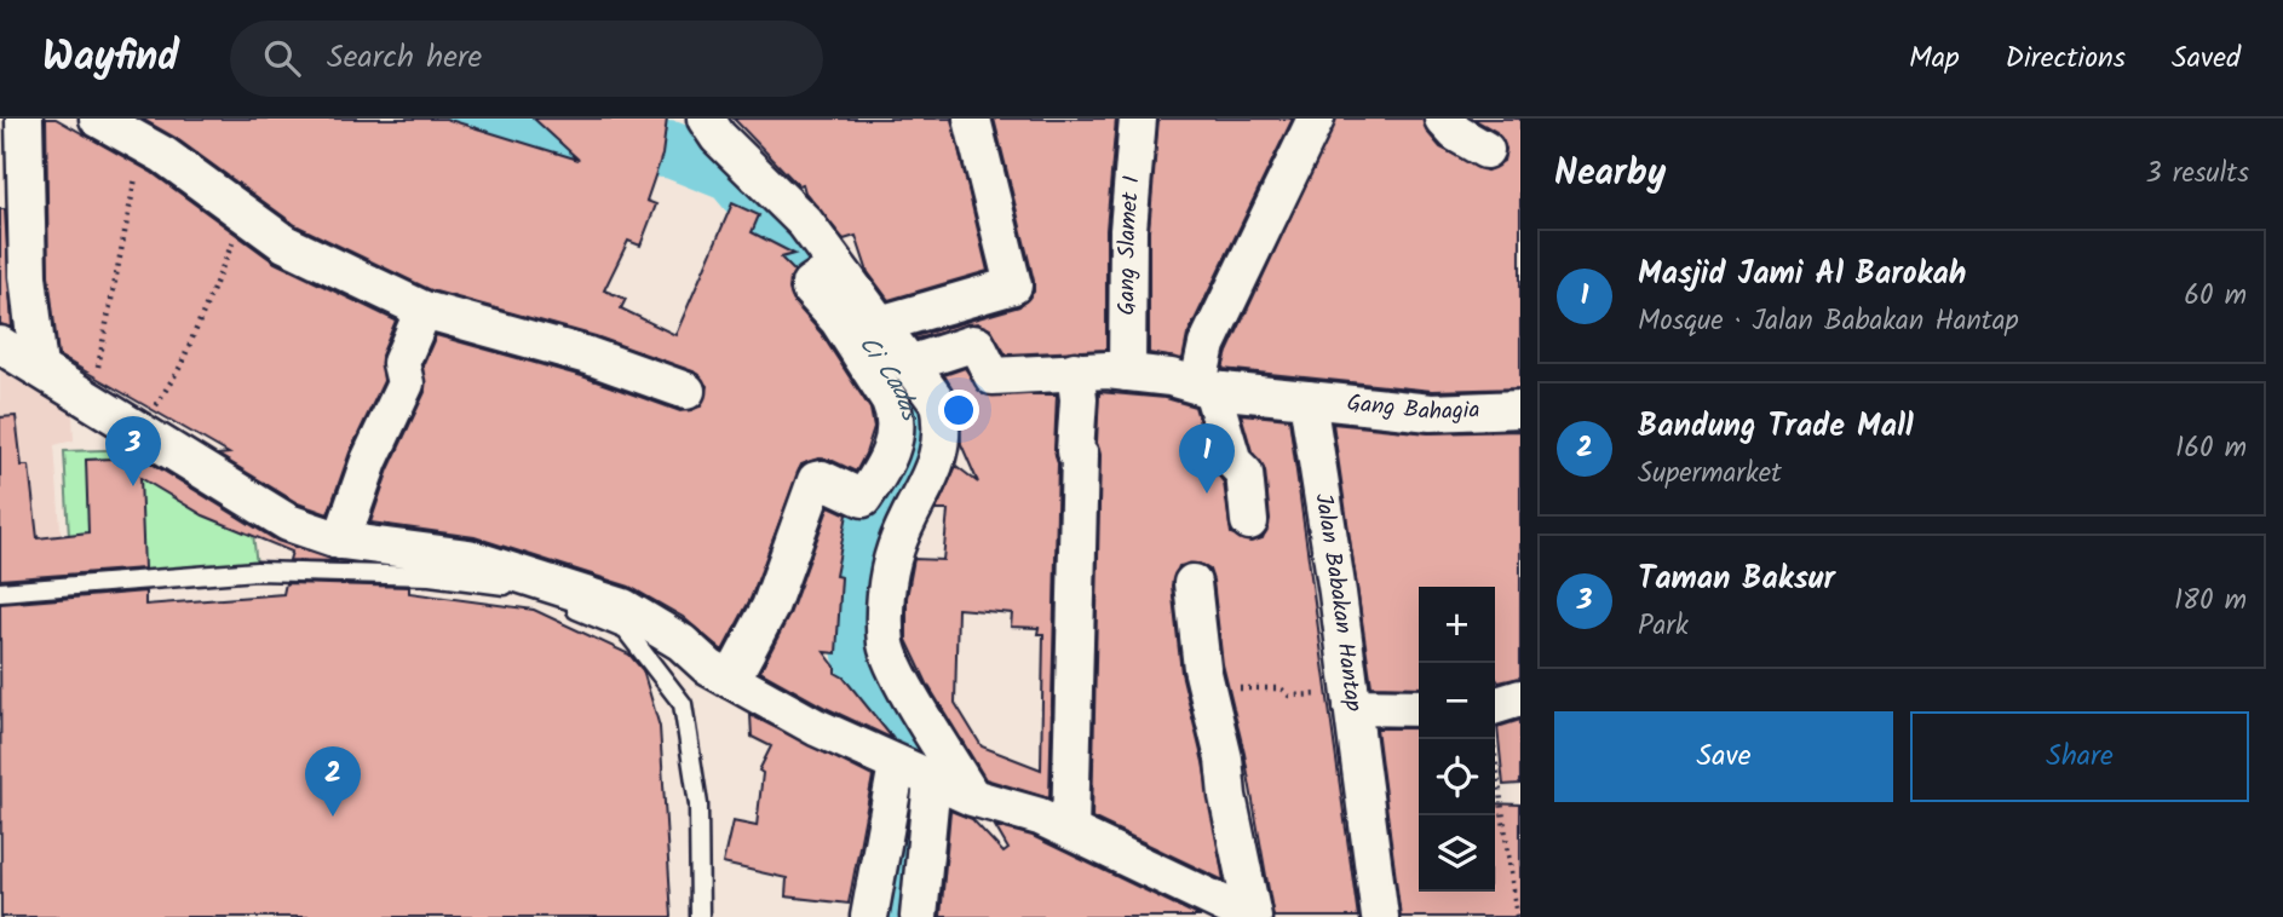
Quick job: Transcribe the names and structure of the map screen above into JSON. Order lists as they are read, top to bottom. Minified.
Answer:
{"streets":{"street":["Gang Slamet I","Gang Bahagia","Jalan Babakan Hantap"]},"crossings":[["Gang Bahagia","Jalan Babakan Hantap"]],"water":["Ci Cadas"],"page":{"header":"Wayfind","search":"Search here","nav":["Map","Directions","Saved"],"heading":["Nearby","3 results"],"list":[{"mark":"1","name":"Masjid Jami Al Barokah","note":"Mosque · Jalan Babakan Hantap","value":"60 m"},{"mark":"2","name":"Bandung Trade Mall","note":"Supermarket","value":"160 m"},{"mark":"3","name":"Taman Baksur","note":"Park","value":"180 m"}],"pins":["3","1","2"],"map_buttons":["+","−"],"buttons":["Save","Share"]}}
